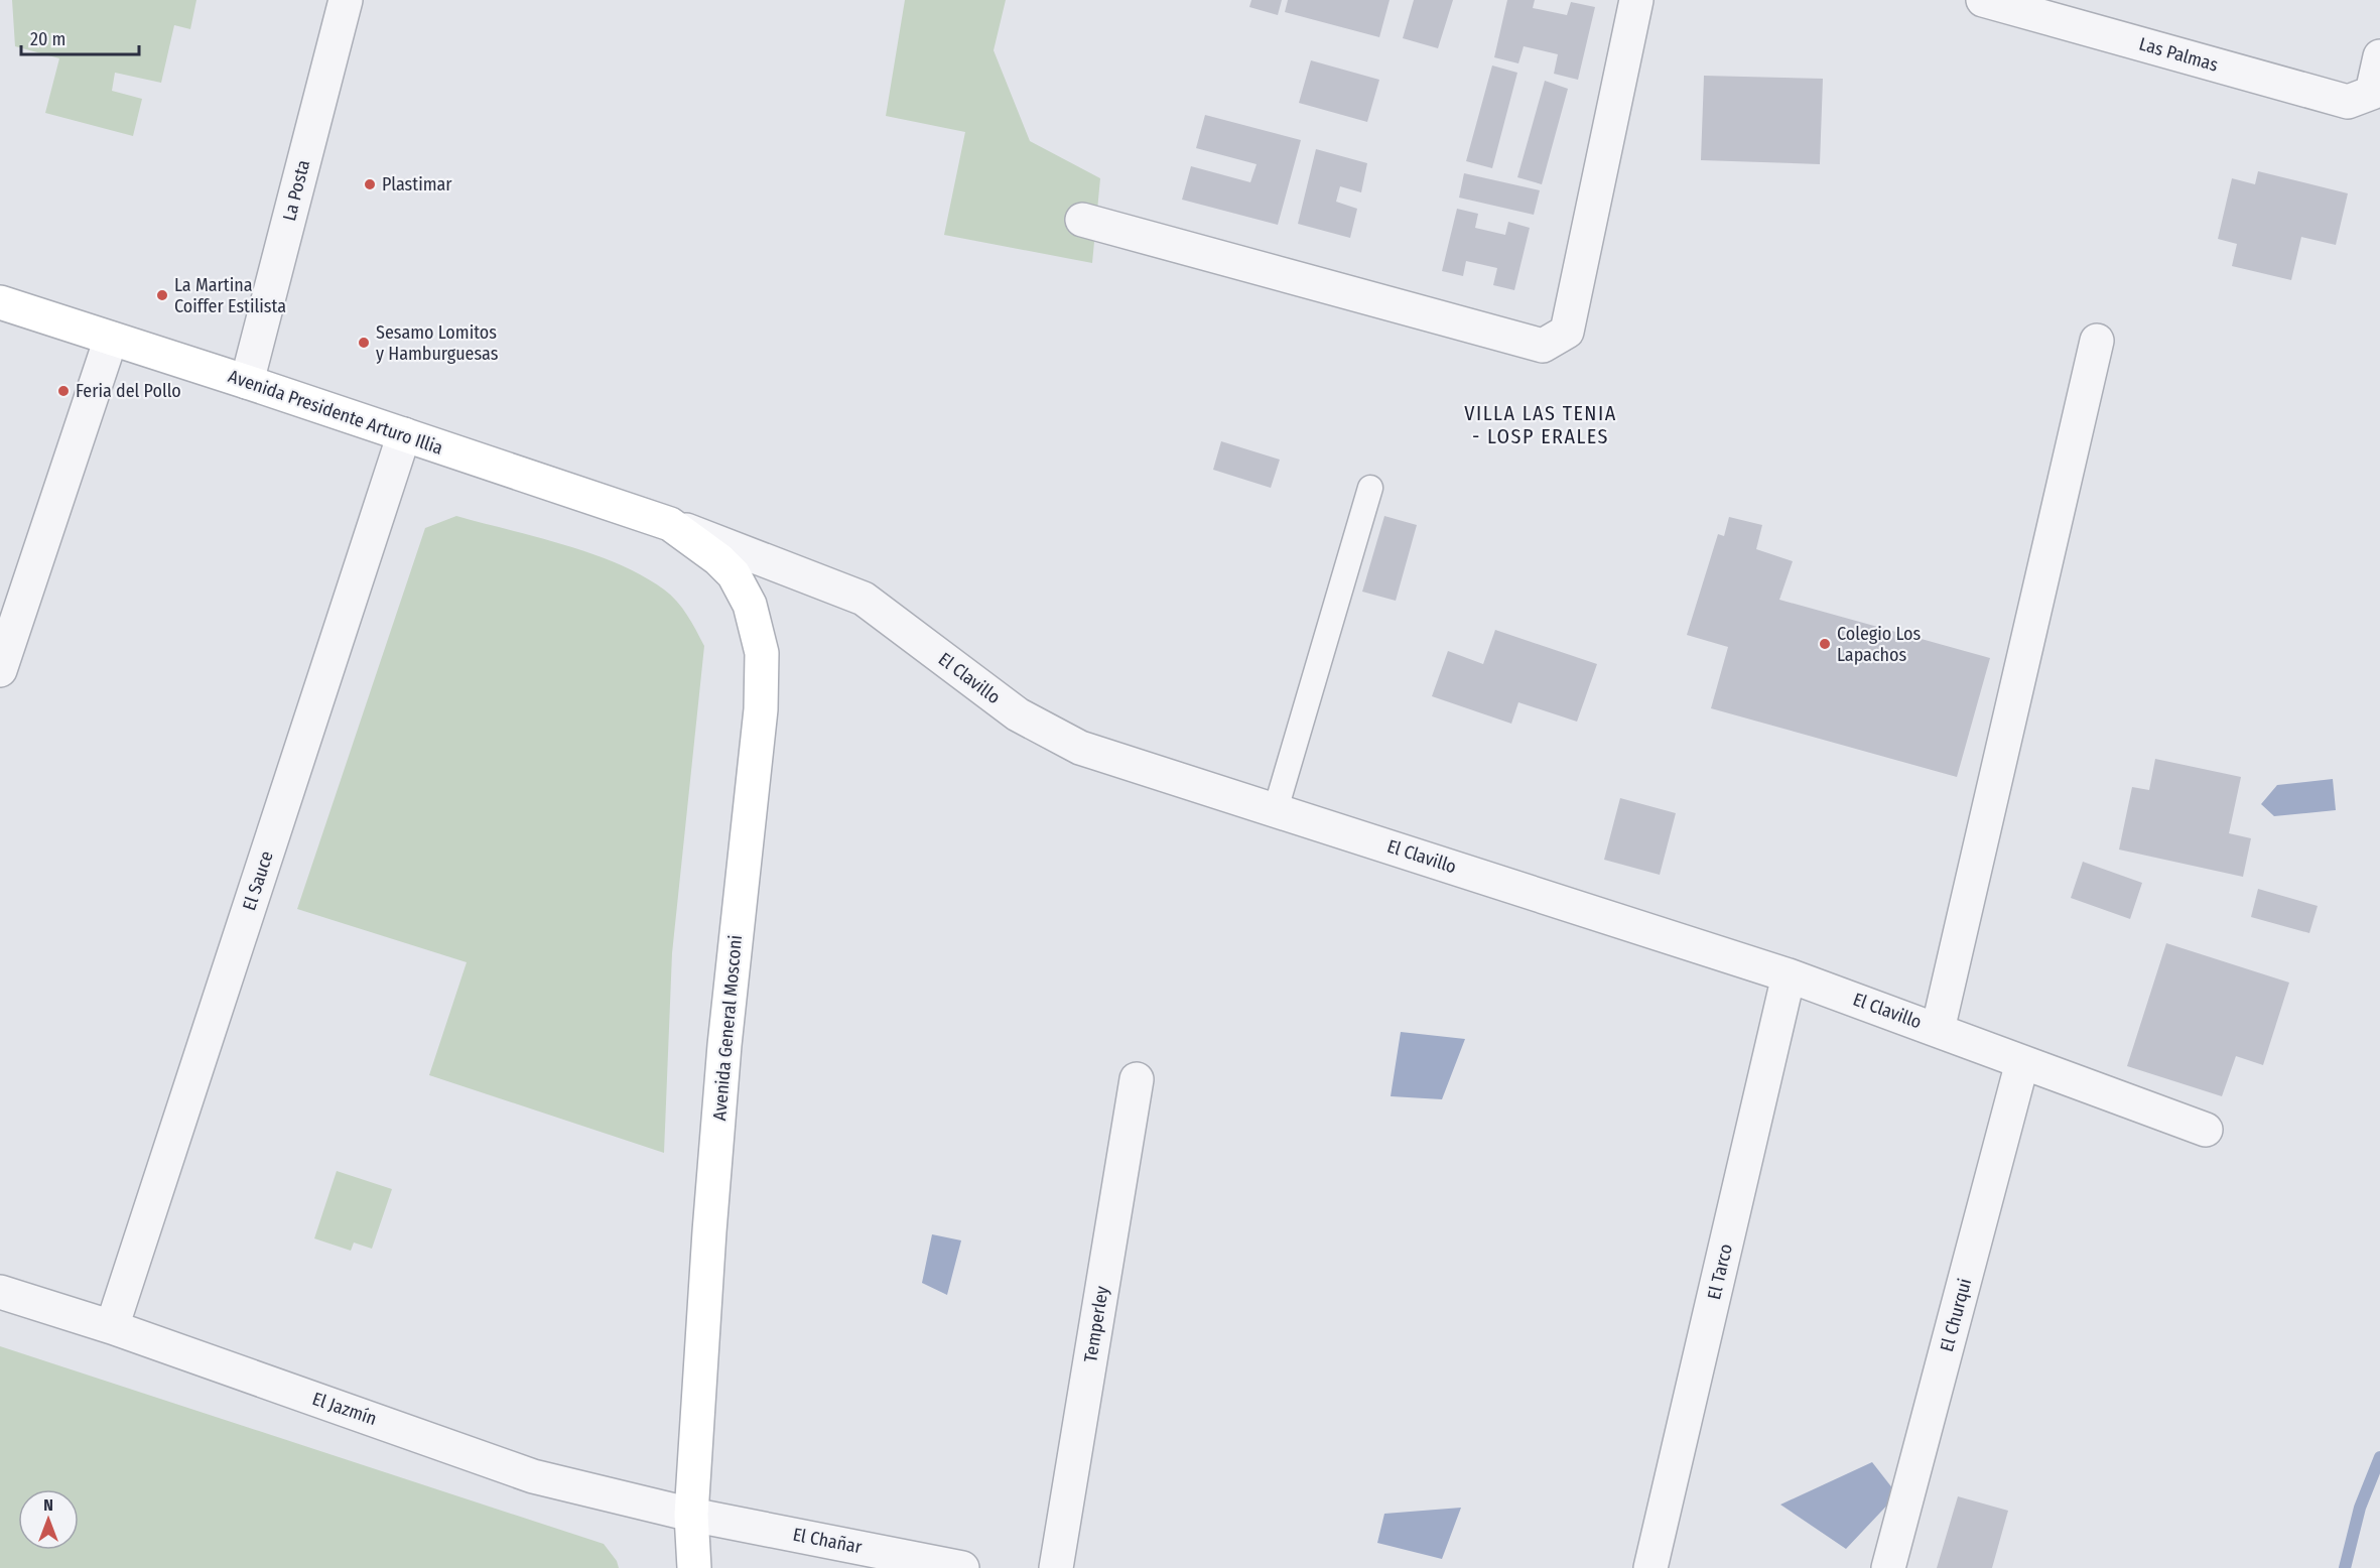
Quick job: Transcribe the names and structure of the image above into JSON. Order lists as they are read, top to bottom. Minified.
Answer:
{"streets":{"main road":["Avenida Presidente Arturo Illia","Avenida General Mosconi"],"street":["Las Palmas","La Posta","El Clavillo","El Sauce","El Tarco","El Churqui","Temperley","El Jazmín","El Chañar"]},"crossings":[["La Posta","Avenida Presidente Arturo Illia"],["Avenida Presidente Arturo Illia","El Clavillo"],["Avenida Presidente Arturo Illia","El Sauce"],["Avenida Presidente Arturo Illia","Avenida General Mosconi"],["El Clavillo","Avenida General Mosconi"],["El Clavillo","El Tarco"],["El Clavillo","El Churqui"],["El Sauce","El Jazmín"],["Avenida General Mosconi","El Jazmín"],["Avenida General Mosconi","El Chañar"],["El Jazmín","El Chañar"]],"districts":["VILLA LAS TENIA - LOSP ERALES"],"places":["Plastimar","La Martina Coiffer Estilista","Sesamo Lomitos y Hamburguesas","Feria del Pollo","Colegio Los Lapachos"],"scale_bar":"20 m","north":"top"}
